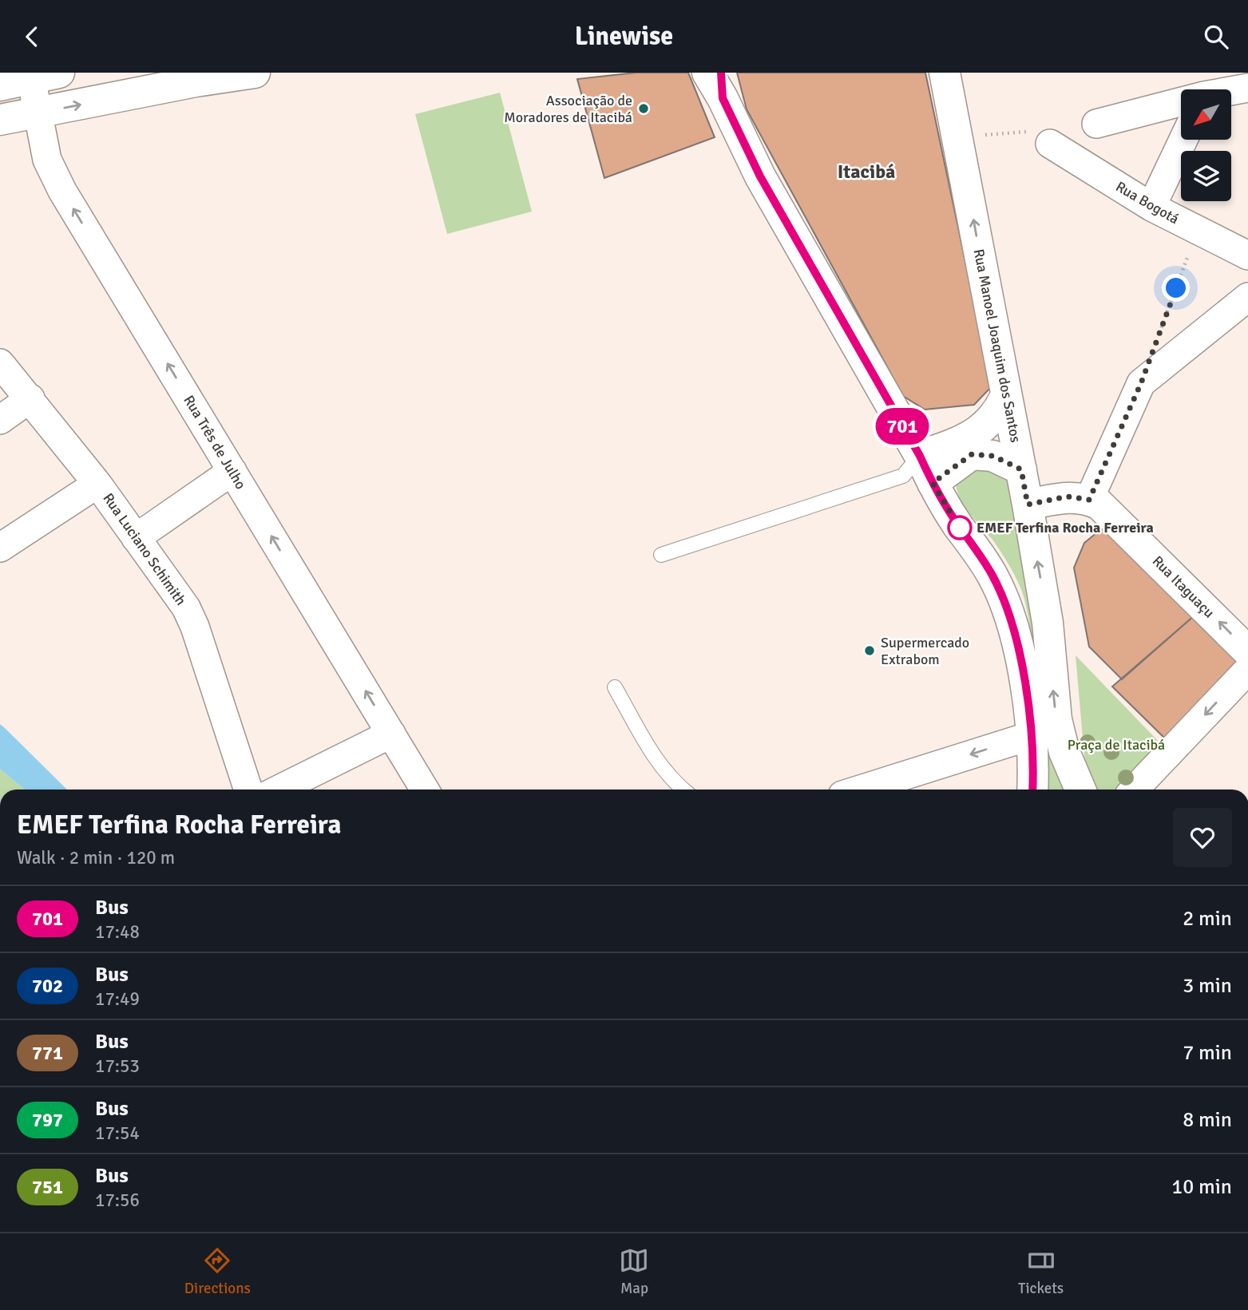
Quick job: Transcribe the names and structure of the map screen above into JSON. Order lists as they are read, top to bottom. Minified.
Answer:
{"streets":{"main road":["Rua Manoel Joaquim dos Santos","Rua Itaguaçu"],"street":["Rua Bogotá","Rua Três de Julho","Rua Luciano Schimith"]},"crossings":[["Rua Manoel Joaquim dos Santos","Rua Itaguaçu"]],"one_way":["Rua Três de Julho","Rua Itaguaçu"],"districts":["Itacibá"],"parks":["Praça de Itacibá"],"places":["Associação de Moradores de Itacibá","EMEF Terfina Rocha Ferreira","Supermercado Extrabom"],"lines":["bus line 701"],"north":"bottom left","page":{"header":"Linewise","on_map":"701","heading":["EMEF Terfina Rocha Ferreira","Walk · 2 min · 120 m"],"list":[{"mark":"701","name":"Bus","note":"17:48","value":"2 min"},{"mark":"702","name":"Bus","note":"17:49","value":"3 min"},{"mark":"771","name":"Bus","note":"17:53","value":"7 min"},{"mark":"797","name":"Bus","note":"17:54","value":"8 min"},{"mark":"751","name":"Bus","note":"17:56","value":"10 min"}],"tabs":["Directions","Map","Tickets"]}}
